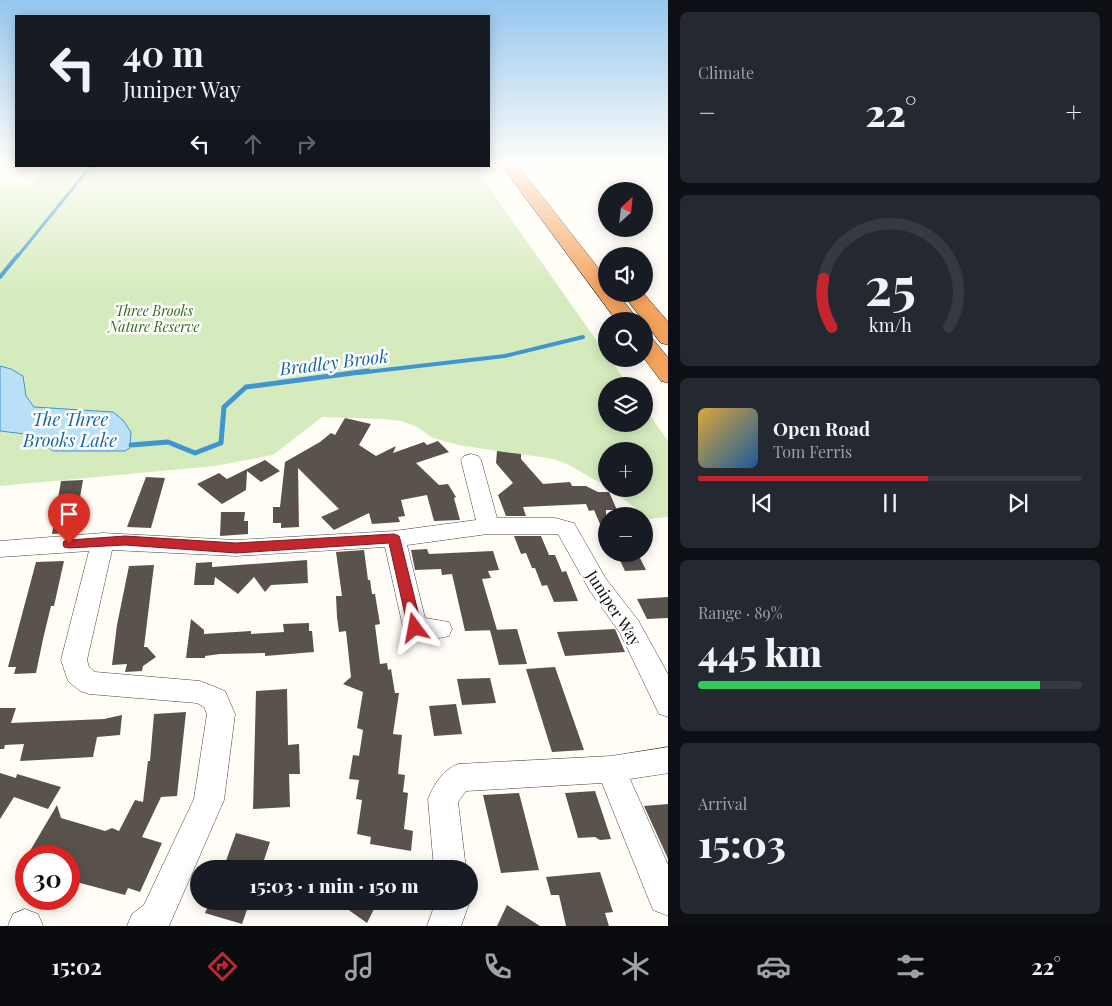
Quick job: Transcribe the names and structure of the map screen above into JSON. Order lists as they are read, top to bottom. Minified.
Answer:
{"streets":{"street":["Juniper Way"]},"water":["Bradley Brook","The Three Brooks Lake"],"parks":["Three Brooks Nature Reserve"],"north":"top right","page":{"tile":["Climate",["Range · 89%","445 km"],["Arrival","15:03"]],"turn":["40 m","Juniper Way"],"heat":["−","22°","+"],"map_buttons":["+","−"],"song":["Open Road","Tom Ferris"],"limit":"30","trip":"15:03 · 1 min · 150 m","tabs":["15:02","22°"],"gauge":["25","km/h"]}}
